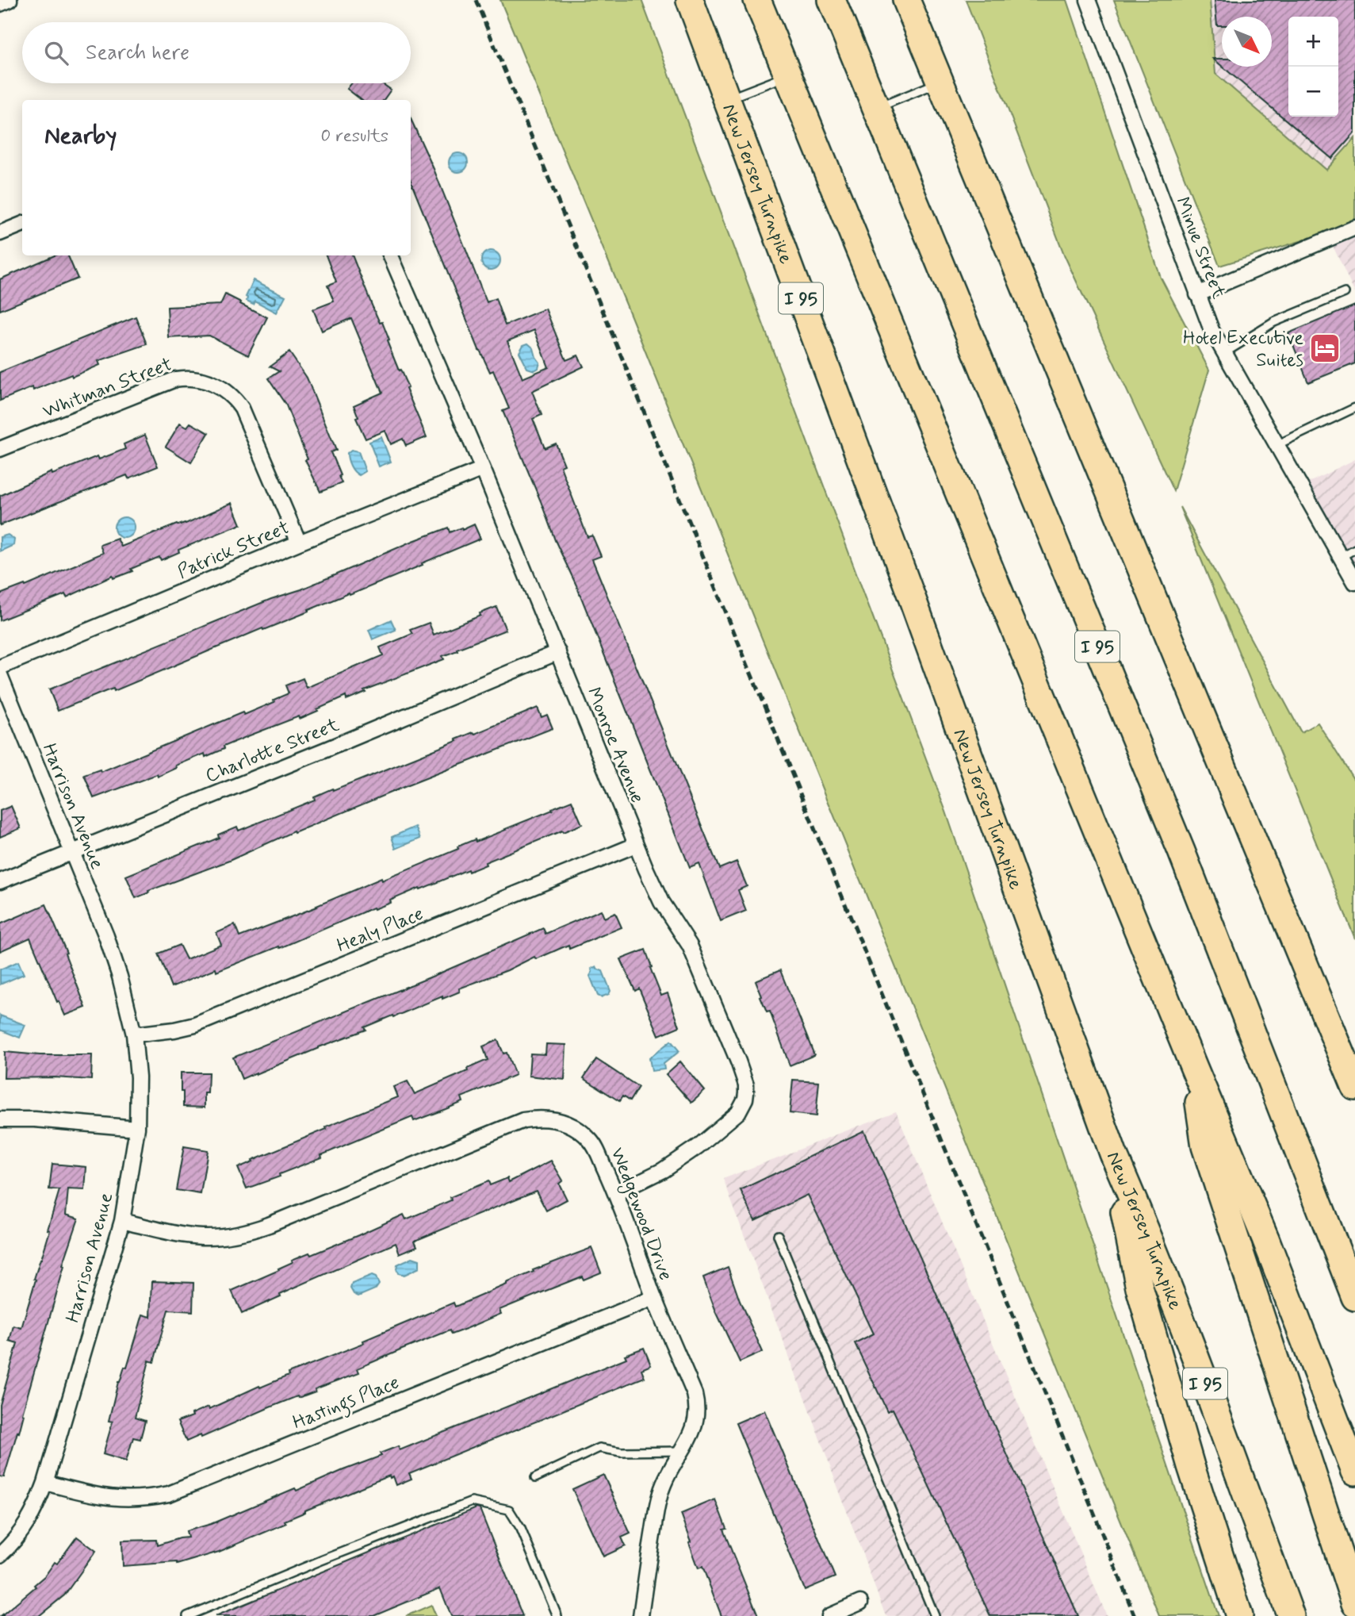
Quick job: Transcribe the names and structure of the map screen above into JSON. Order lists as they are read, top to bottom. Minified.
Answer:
{"streets":{"highway":["New Jersey Turnpike","I 95"],"street":["Minue Street","Whitman Street","Patrick Street","Monroe Avenue","Charlotte Street","Harrison Avenue","Healy Place","Wedgewood Drive","Hastings Place"]},"crossings":[["Whitman Street","Patrick Street"],["Patrick Street","Monroe Avenue"],["Monroe Avenue","Charlotte Street"],["Monroe Avenue","Healy Place"],["Monroe Avenue","Wedgewood Drive"],["Charlotte Street","Harrison Avenue"],["Harrison Avenue","Healy Place"],["Harrison Avenue","Wedgewood Drive"],["Harrison Avenue","Hastings Place"],["Wedgewood Drive","Hastings Place"]],"places":{"hotel":["Hotel Executive Suites"]},"north":"bottom right","page":{"map_buttons":["+","−"],"search":"Search here","heading":["Nearby","0 results"]}}
